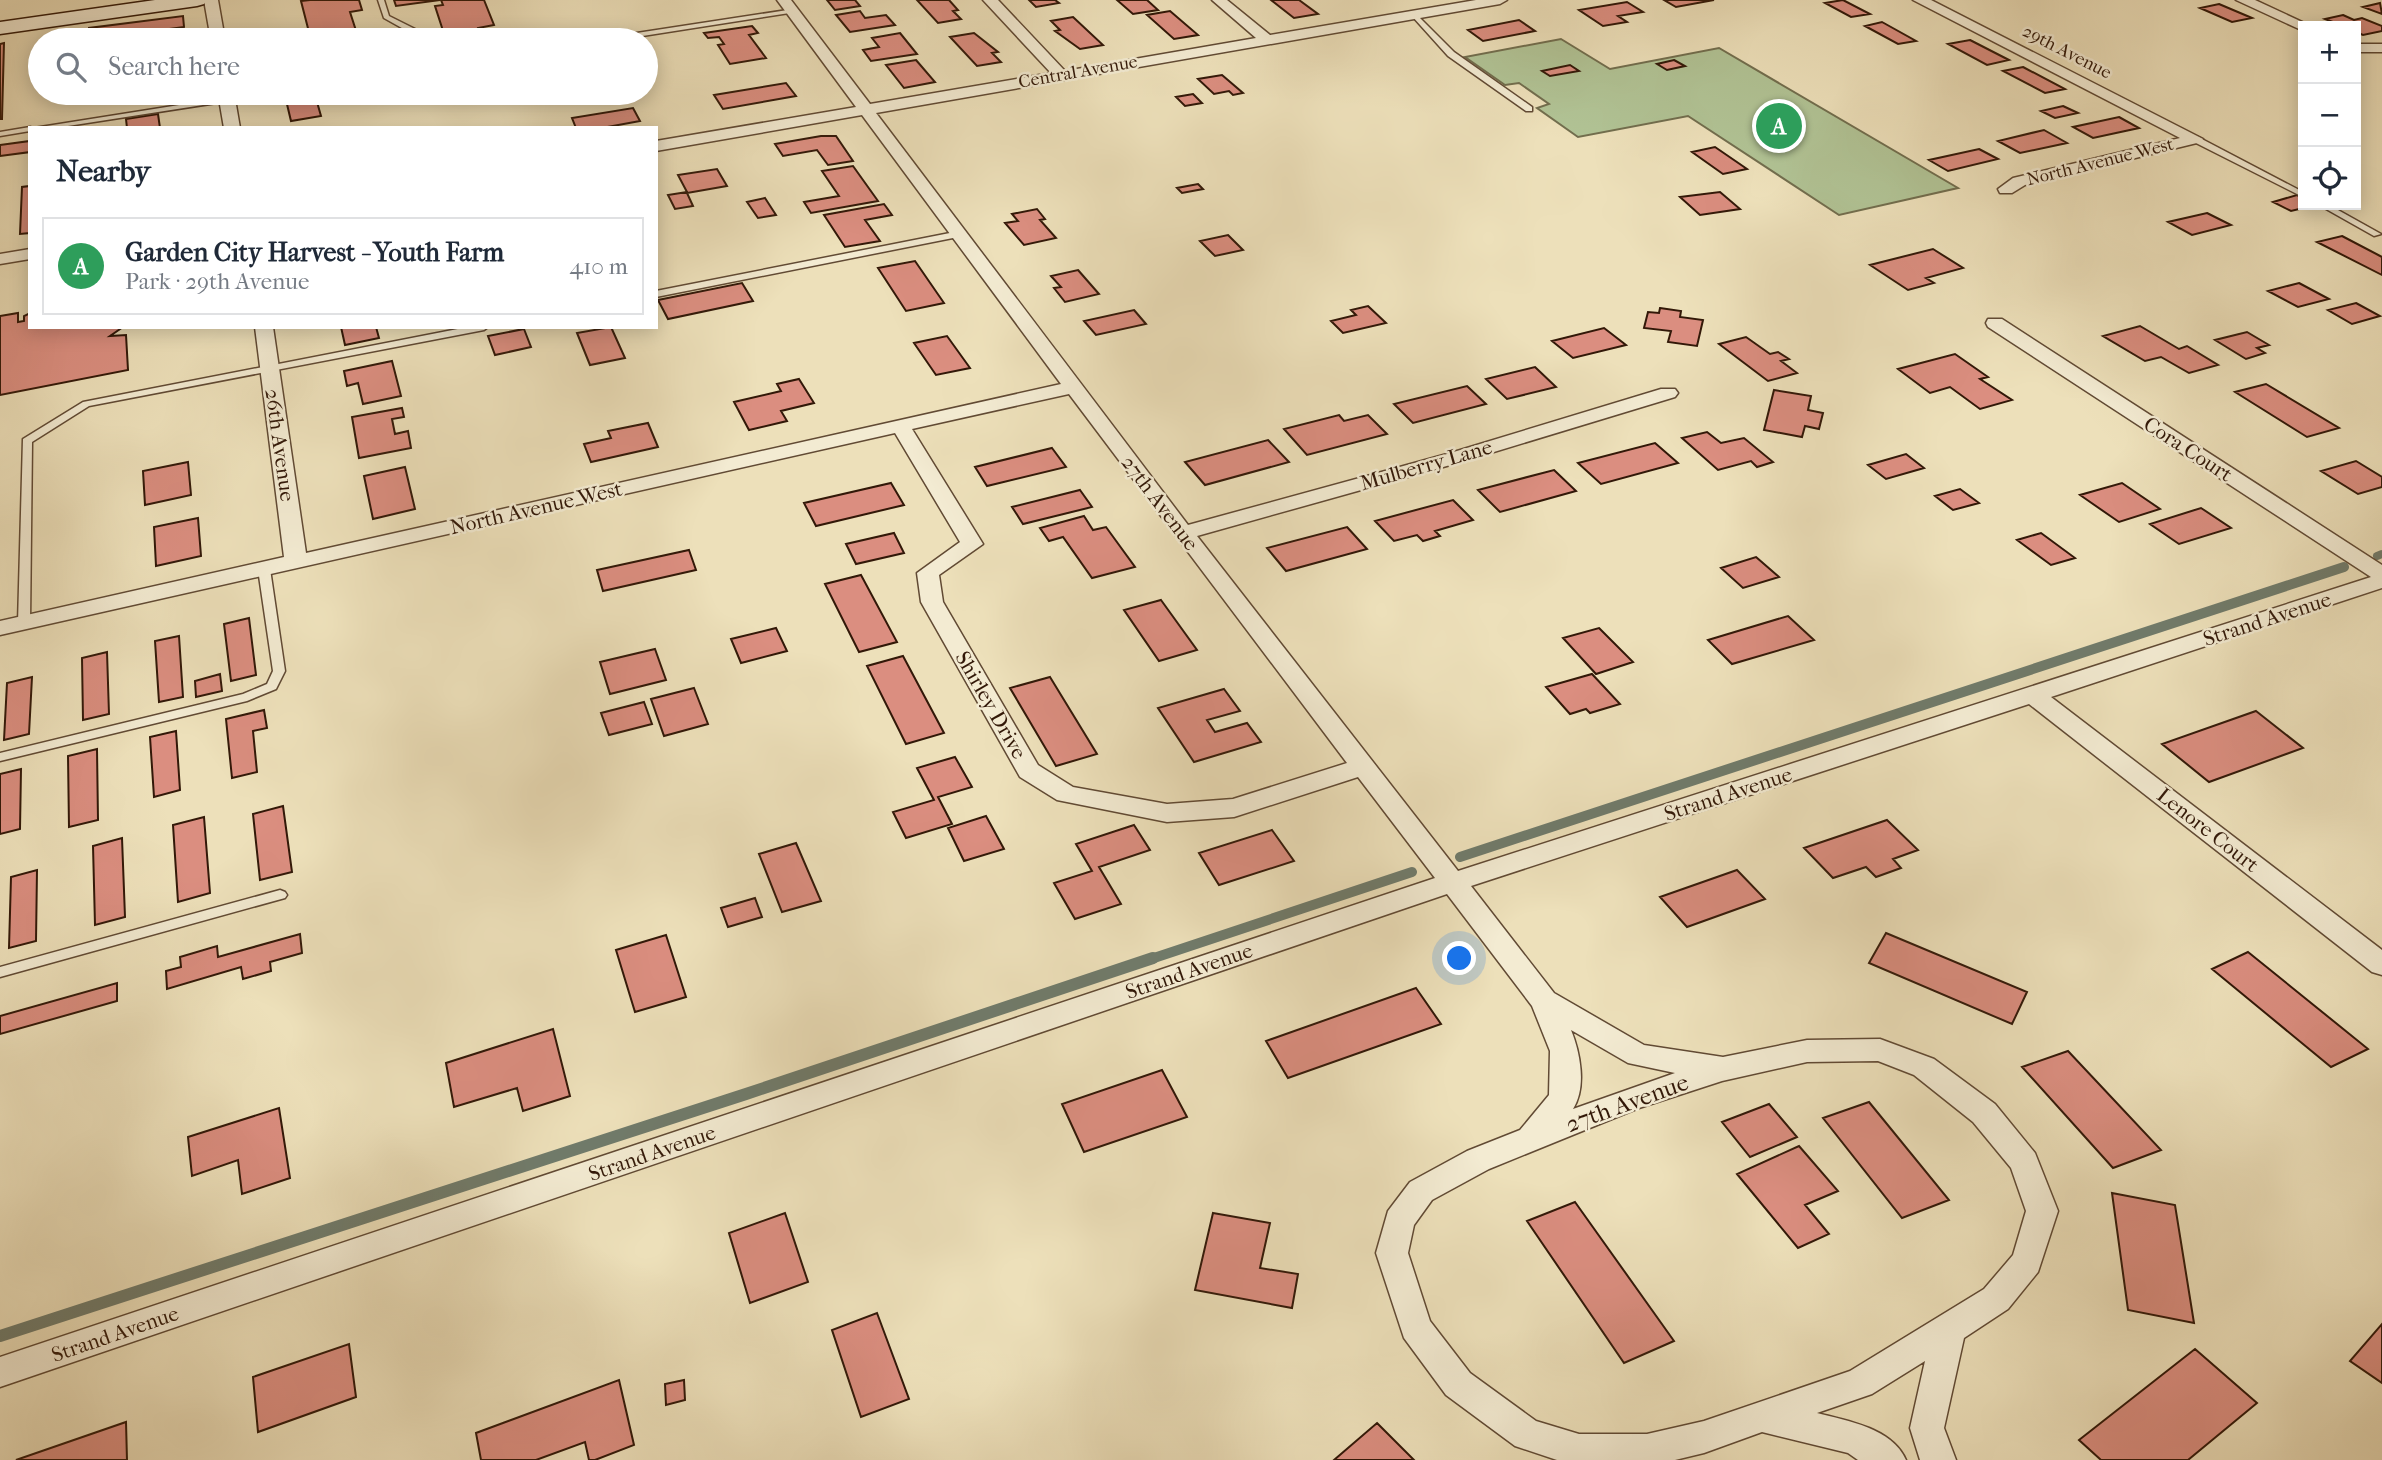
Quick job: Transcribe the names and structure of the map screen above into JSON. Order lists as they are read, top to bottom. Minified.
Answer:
{"streets":{"street":["29th Avenue","Central Avenue","North Avenue West","26th Avenue","Cora Court","Mulberry Lane","27th Avenue","Strand Avenue","Shirley Drive","Lenore Court"]},"crossings":[["29th Avenue","North Avenue West"],["Central Avenue","27th Avenue"],["North Avenue West","26th Avenue"],["North Avenue West","27th Avenue"],["North Avenue West","Shirley Drive"],["Mulberry Lane","27th Avenue"],["27th Avenue","Strand Avenue"],["27th Avenue","Shirley Drive"],["Strand Avenue","Lenore Court"]],"page":{"map_buttons":["+","−"],"search":"Search here","pins":"A","heading":"Nearby","list":[{"mark":"A","name":"Garden City Harvest - Youth Farm","note":"Park · 29th Avenue","value":"410 m"}]}}
